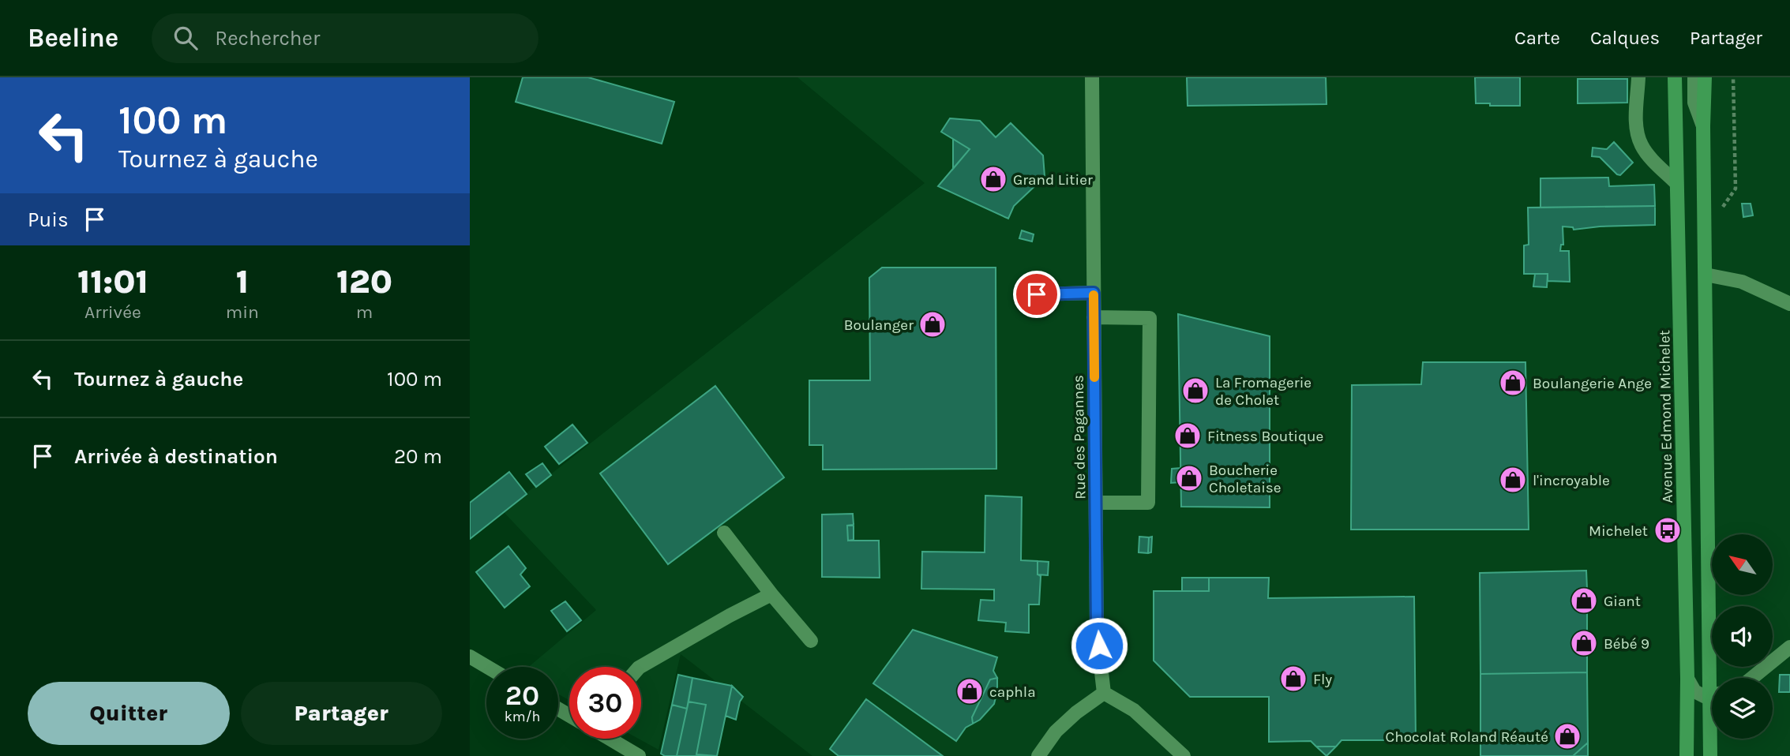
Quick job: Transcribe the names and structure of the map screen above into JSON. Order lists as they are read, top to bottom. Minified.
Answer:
{"streets":{"main road":["Avenue Edmond Michelet"],"street":["Rue des Pagannes"]},"places":{"shop":["Grand Litier","Boulanger","Boulangerie Ange","La Fromagerie de Cholet","Fitness Boutique","Boucherie Choletaise","l'incroyable","Giant","Bébé 9","Fly","caphla","Chocolat Roland Réauté"],"bus stop":["Michelet"]},"north":"top left","page":{"header":"Beeline","search":"Rechercher","nav":["Carte","Calques","Partager"],"turn":["100 m","Tournez à gauche"],"then":"Puis","eta":["11:01","Arrivée","1","min","120","m"],"list":[{"name":"Tournez à gauche","value":"100 m"},{"name":"Arrivée à destination","value":"20 m"}],"speed":"20 km/h","limit":"30","buttons":["Quitter","Partager"]}}
